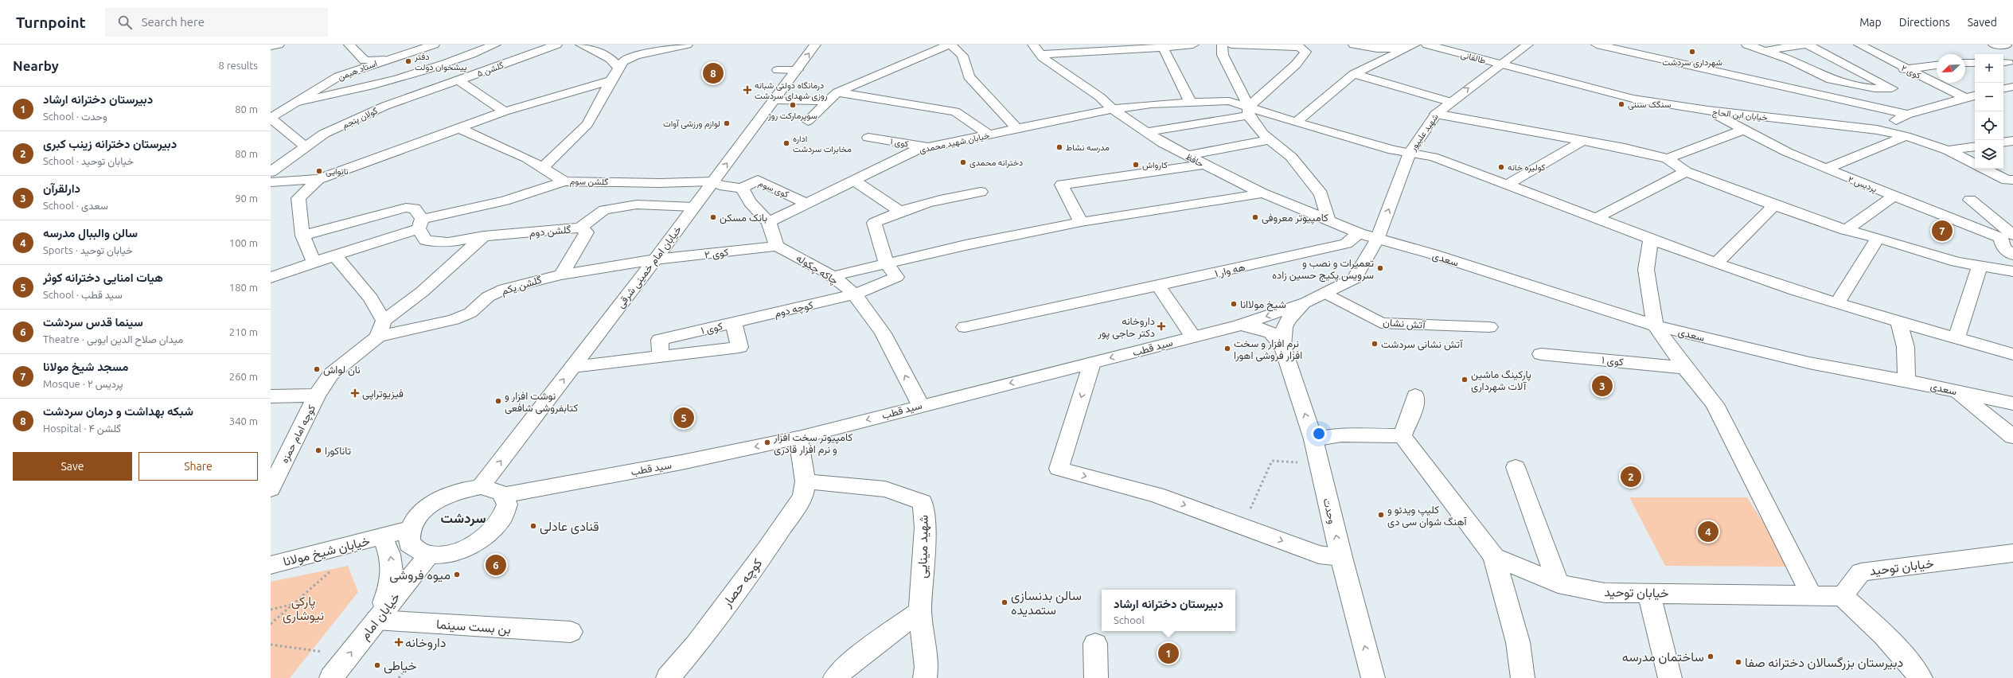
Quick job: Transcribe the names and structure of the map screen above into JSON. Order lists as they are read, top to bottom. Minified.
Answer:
{"streets":{"street":["طالقانی","گلشن ۵","استاد هیمن","کوی ۲","خیابان ابن الحاج","گولان پنجم","شهید علیپور","کوی ۱","خیابان شهید محمدی","حافظ","گلشن سوم","پردیس ۲","کوی سوم","گلشن دوم","سعدی","خیابان امام خمینی شرقی","چاکه چکوله","هه وار ۱","گلشن یکم","کوچه دوم","آتش نشان","سید قطب","کوچه امام حمزه","وحدت","شهید مینایی","خیابان شیخ مولانا","خیابان توحید","کوچه حصار","خیابان امام","بن بست سینما"]},"crossings":[["طالقانی","خیابان ابن الحاج"],["طالقانی","شهید علیپور"],["گلشن ۵","گولان پنجم"],["کوی ۲","خیابان امام خمینی شرقی"],["کوی ۲","چاکه چکوله"],["کوی ۲","گلشن یکم"],["خیابان ابن الحاج","شهید علیپور"],["خیابان ابن الحاج","پردیس ۲"],["شهید علیپور","خیابان شهید محمدی"],["شهید علیپور","حافظ"],["شهید علیپور","سعدی"],["شهید علیپور","آتش نشان"],["شهید علیپور","سید قطب"],["کوی ۱","خیابان شهید محمدی"],["کوی ۱","خیابان امام خمینی شرقی"],["کوی ۱","کوچه دوم"],["خیابان شهید محمدی","حافظ"],["خیابان شهید محمدی","کوی سوم"],["حافظ","سعدی"],["حافظ","هه وار ۱"],["گلشن سوم","کوی سوم"],["گلشن سوم","خیابان امام خمینی شرقی"],["گلشن دوم","خیابان امام خمینی شرقی"],["گلشن دوم","کوچه امام حمزه"],["چاکه چکوله","کوچه دوم"],["چاکه چکوله","سید قطب"],["گلشن یکم","کوچه امام حمزه"],["شهید مینایی","کوچه حصار"],["خیابان امام","بن بست سینما"]],"one_way":["شهید علیپور","خیابان امام خمینی شرقی","چاکه چکوله"],"districts":["سردشت"],"parks":["پارکی نیوشاری"],"places":{"other":["شهرداری سردشت","دفتر پیشخوان دولت","سنگک سنتی","سوپرمارکت روژ","لوازم ورزشی آوات","اداره مخابرات سردشت","مدرسه نشاط","دخترانه محمدی","کارواش","کولیره خانه","نانوایی","بانک مسکن","کامپیوتر معروفی","تعمیرات و نصب و سرویس پکیج حسین زاده","شیخ مولاانا","آتش نشانی سردشت","نرم افزار و سخت افزار فروشی اهورا","نان لواش","پارکینگ ماشین آلات شهرداری","نوشت افزار و کتابفروشی شافعی","کامپیوتر سخت افزار و نرم افزار قادری","تاناکورا","کلیپ ویدئو و آهنگ شوان سی دی","قنادی عادلی","میوه فروشی","سالن بدنسازی ستمدیده","ساختمان مدرسه","دبیرستان بزرگسالان دخترانه صفا","خیاطی"],"health":["درمانگاه دولتی شبانه روزی شهدای سردشت","داروخانه دکتر حاجی پور","فیزیوتراپی","داروخانه"]},"north":"bottom left","page":{"header":"Turnpoint","search":"Search here","nav":["Map","Directions","Saved"],"heading":["Nearby","8 results"],"map_buttons":["+","−"],"pins":["8","7","3","5","2","4","6","1"],"list":[{"mark":"1","name":"دبیرستان دخترانه ارشاد","note":"School · وحدت","value":"80 m"},{"mark":"2","name":"دبیرستان دخترانه زینب کبری","note":"School · خیابان توحید","value":"80 m"},{"mark":"3","name":"دارلقرآن","note":"School · سعدی","value":"90 m"},{"mark":"4","name":"سالن والببال مدرسه","note":"Sports · خیابان توحید","value":"100 m"},{"mark":"5","name":"هیات امنایی دخترانه کوثر","note":"School · سید قطب","value":"180 m"},{"mark":"6","name":"سینما قدس سردشت","note":"Theatre · میدان صلاح الدین ایوبی","value":"210 m"},{"mark":"7","name":"مسجد شیخ مولانا","note":"Mosque · پردیس ۲","value":"260 m"},{"mark":"8","name":"شبکه بهداشت و درمان سردشت","note":"Hospital · گلشن ۴","value":"340 m"}],"buttons":["Save","Share"],"popup":["دبیرستان دخترانه ارشاد","School"]}}
